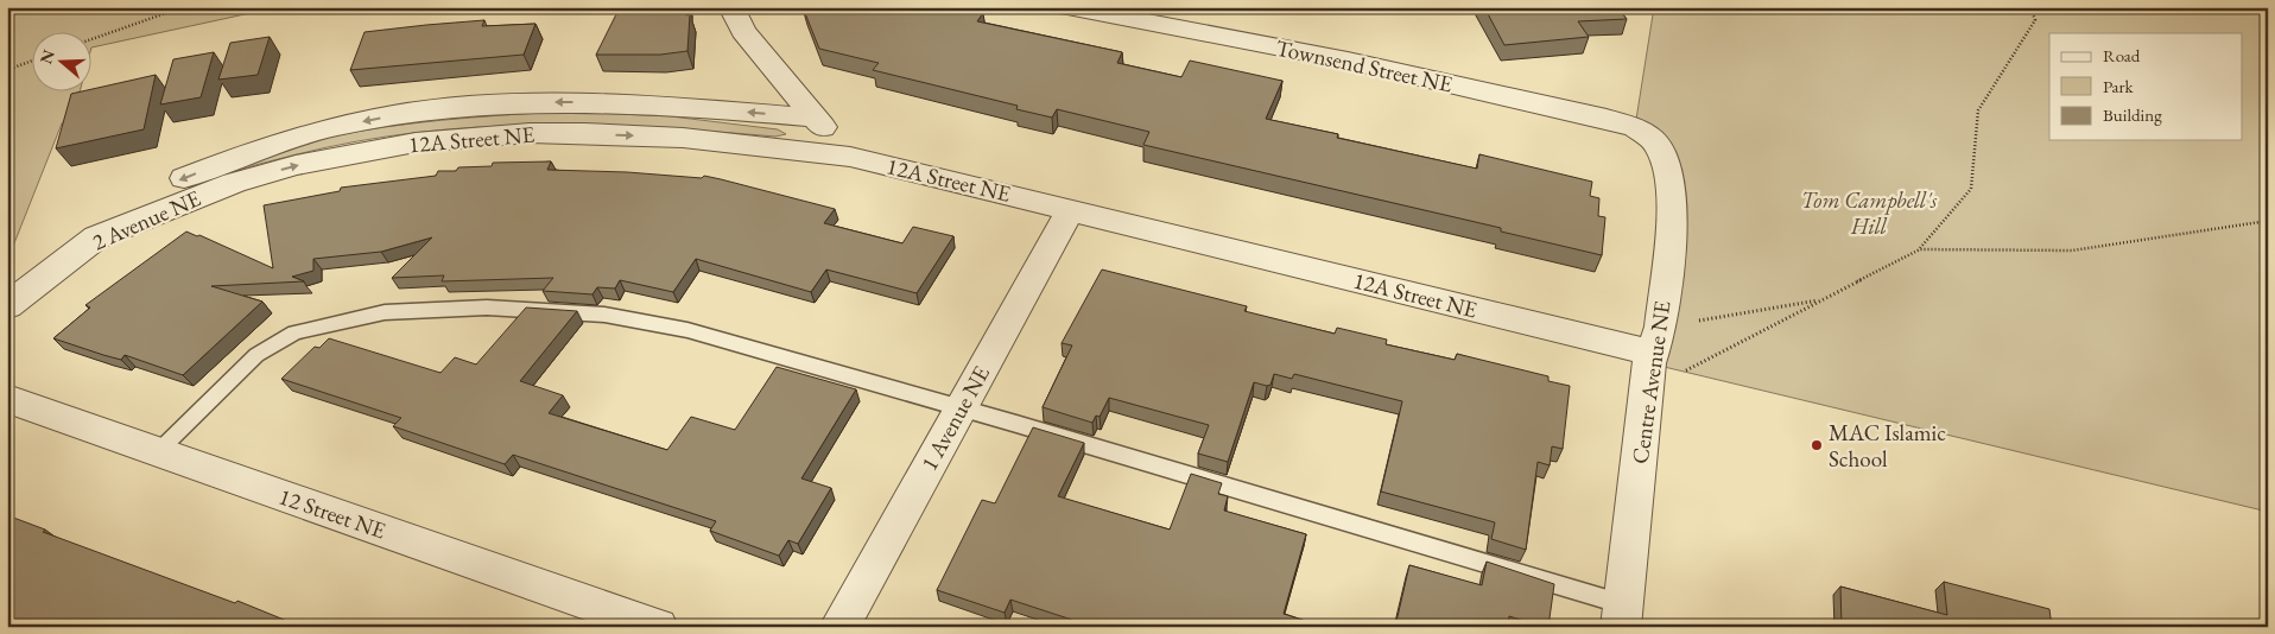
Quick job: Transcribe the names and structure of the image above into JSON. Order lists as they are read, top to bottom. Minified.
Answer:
{"streets":{"street":["Townsend Street NE","12A Street NE","2 Avenue NE","Centre Avenue NE","1 Avenue NE","12 Street NE"]},"crossings":[["Townsend Street NE","Centre Avenue NE"],["12A Street NE","2 Avenue NE"],["12A Street NE","Centre Avenue NE"],["12A Street NE","1 Avenue NE"]],"parks":["Tom Campbell's Hill"],"places":["MAC Islamic School"],"legend":["Road","Park","Building"],"north":"left"}
